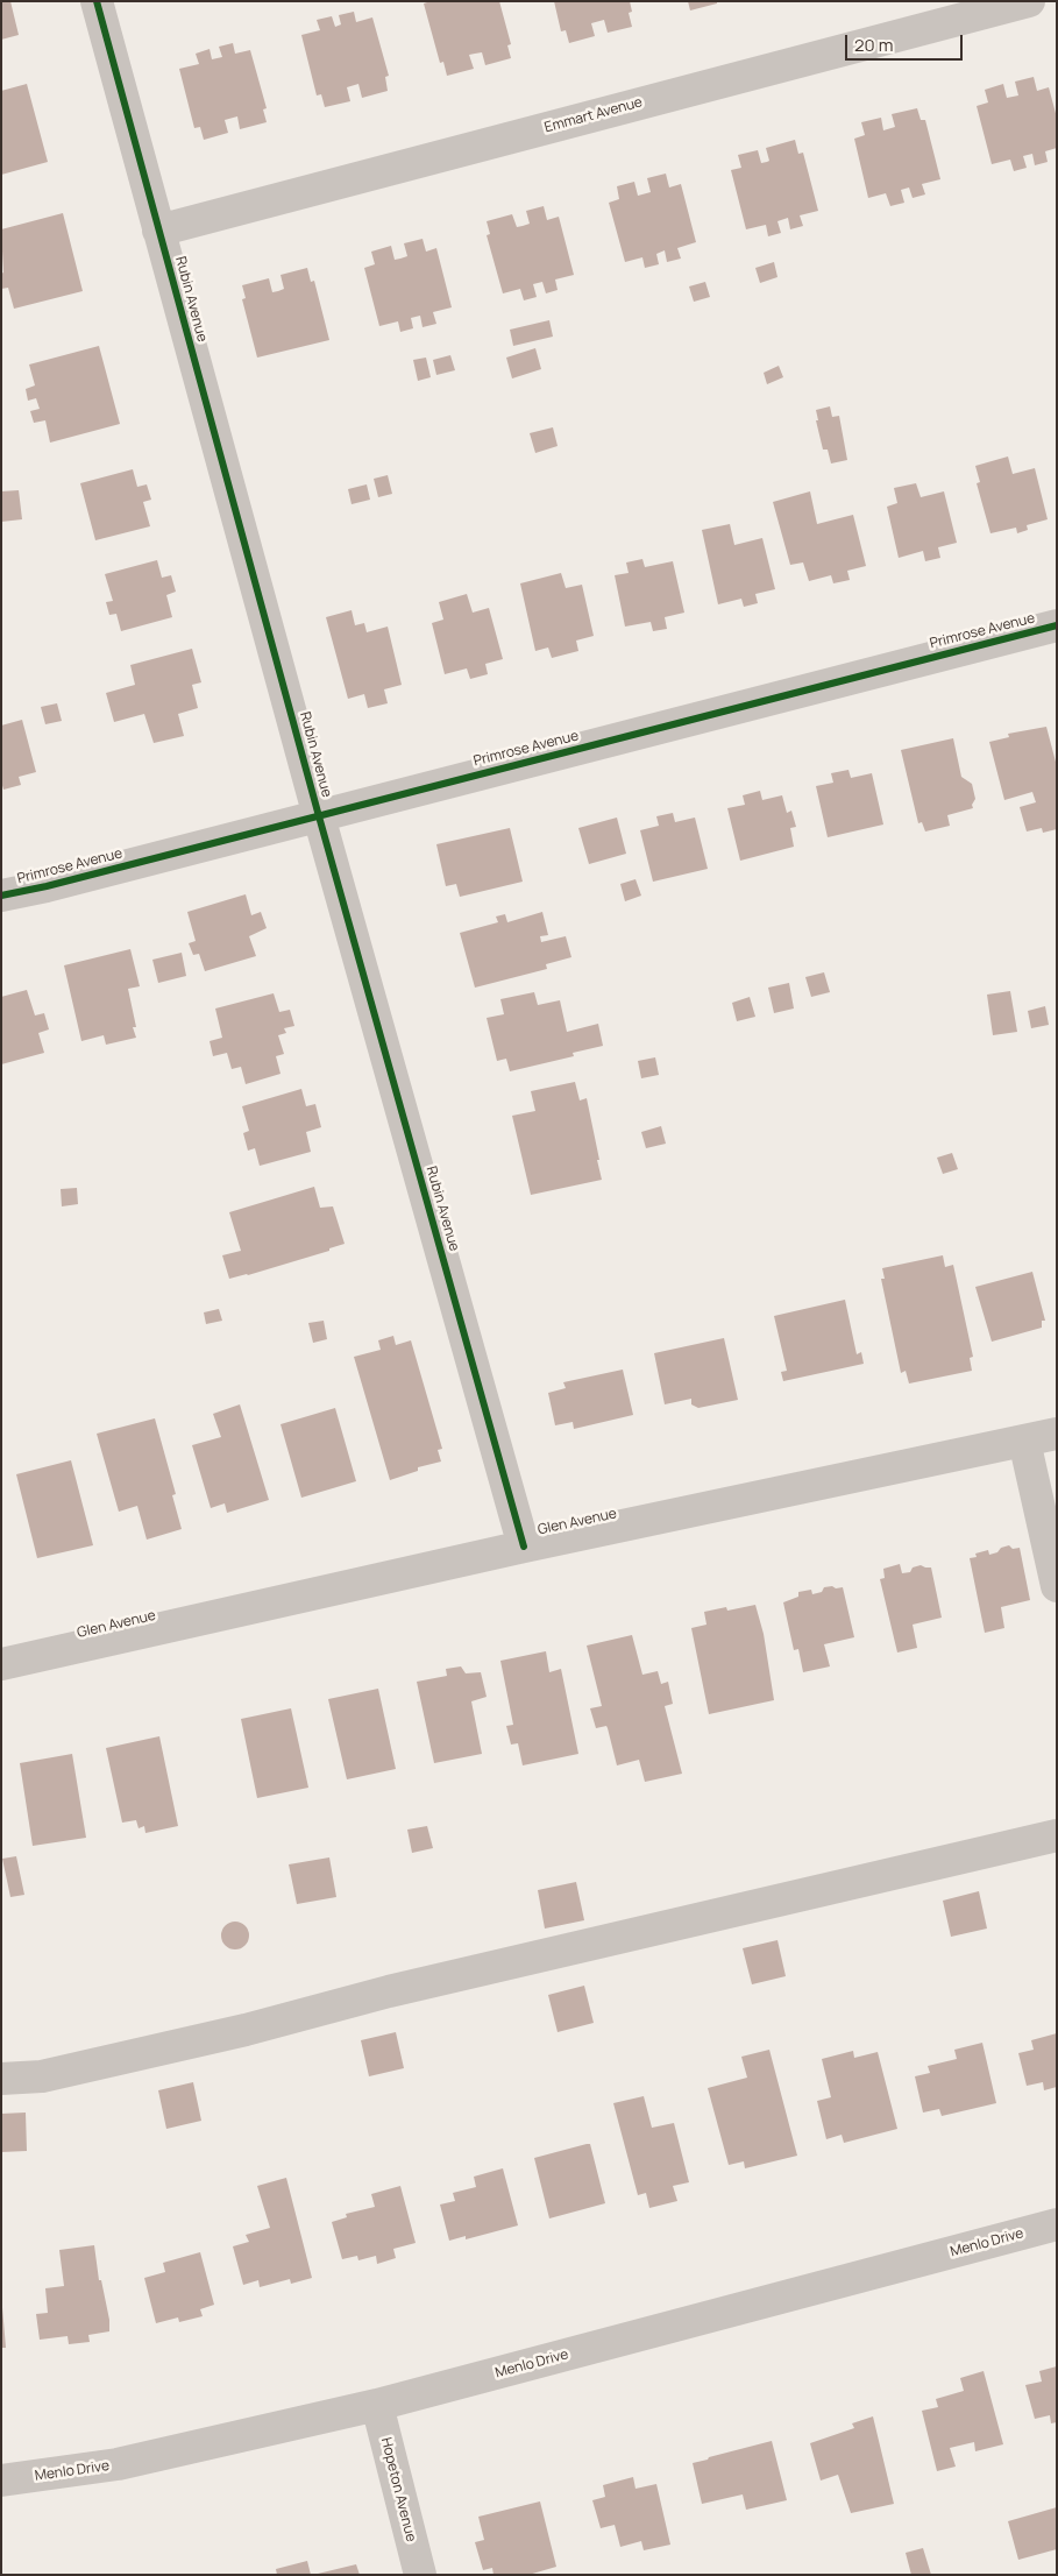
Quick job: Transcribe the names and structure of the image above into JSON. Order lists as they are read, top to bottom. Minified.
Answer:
{"streets":{"street":["Emmart Avenue","Rubin Avenue","Primrose Avenue","Glen Avenue","Menlo Drive","Hopeton Avenue"]},"crossings":[["Emmart Avenue","Rubin Avenue"],["Rubin Avenue","Primrose Avenue"],["Rubin Avenue","Glen Avenue"],["Menlo Drive","Hopeton Avenue"]],"scale_bar":"20 m"}
